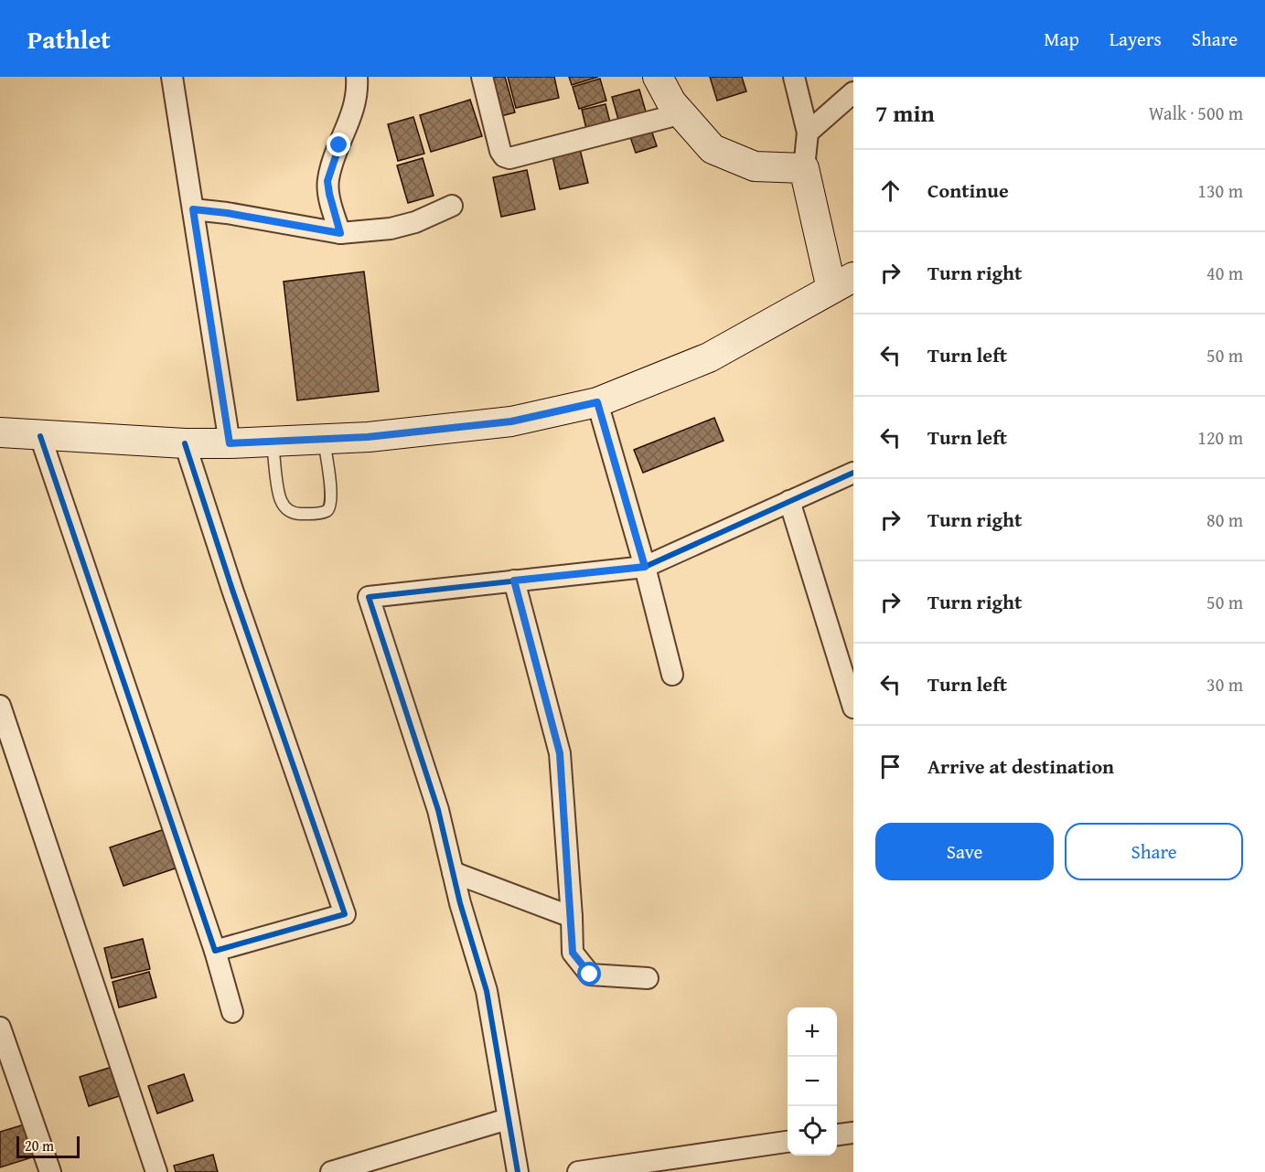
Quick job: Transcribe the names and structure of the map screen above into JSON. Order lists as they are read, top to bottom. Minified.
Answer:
{"scale_bar":"20 m","page":{"header":"Pathlet","nav":["Map","Layers","Share"],"heading":["7 min","Walk · 500 m"],"list":[["Continue","130 m"],["Turn right","40 m"],["Turn left","50 m"],["Turn left","120 m"],["Turn right","80 m"],["Turn right","50 m"],["Turn left","30 m"],"Arrive at destination"],"buttons":["Save","Share"],"map_buttons":["+","−"],"scale":"20 m"}}
